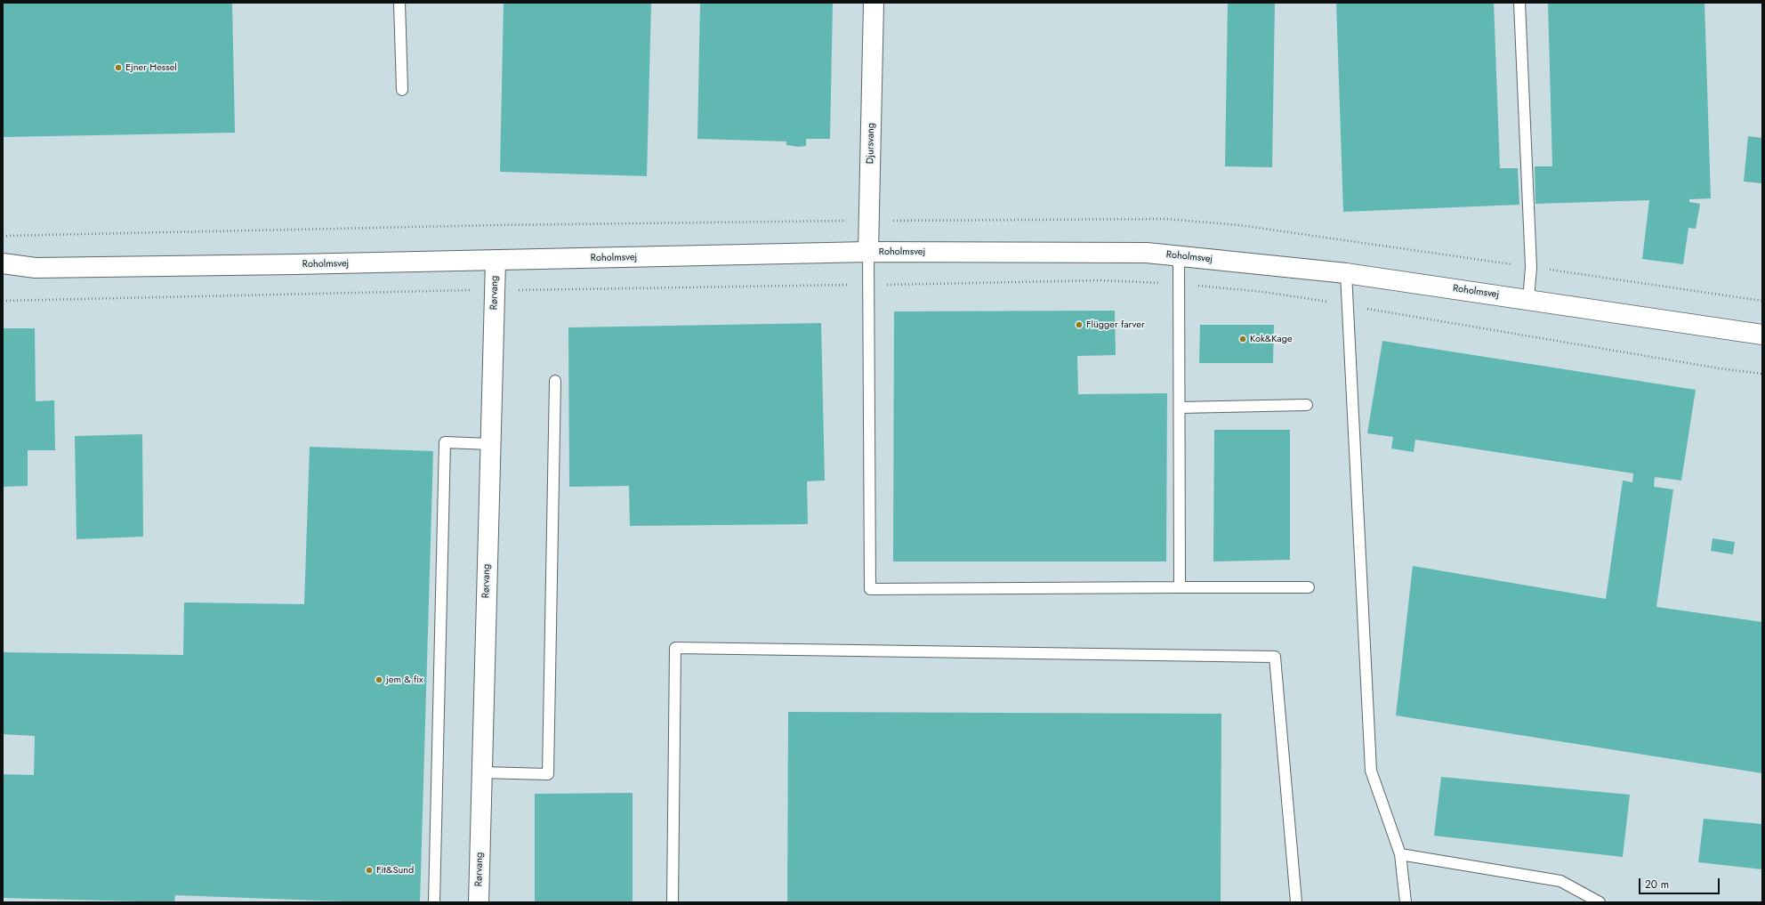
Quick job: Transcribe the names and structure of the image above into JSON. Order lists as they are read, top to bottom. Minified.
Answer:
{"streets":{"street":["Djursvang","Roholmsvej","Rørvang"]},"crossings":[["Djursvang","Roholmsvej"],["Roholmsvej","Rørvang"]],"places":["Ejner Hessel","Flügger farver","Kok&Kage","jem & fix","Fit&Sund"],"scale_bar":"20 m"}
